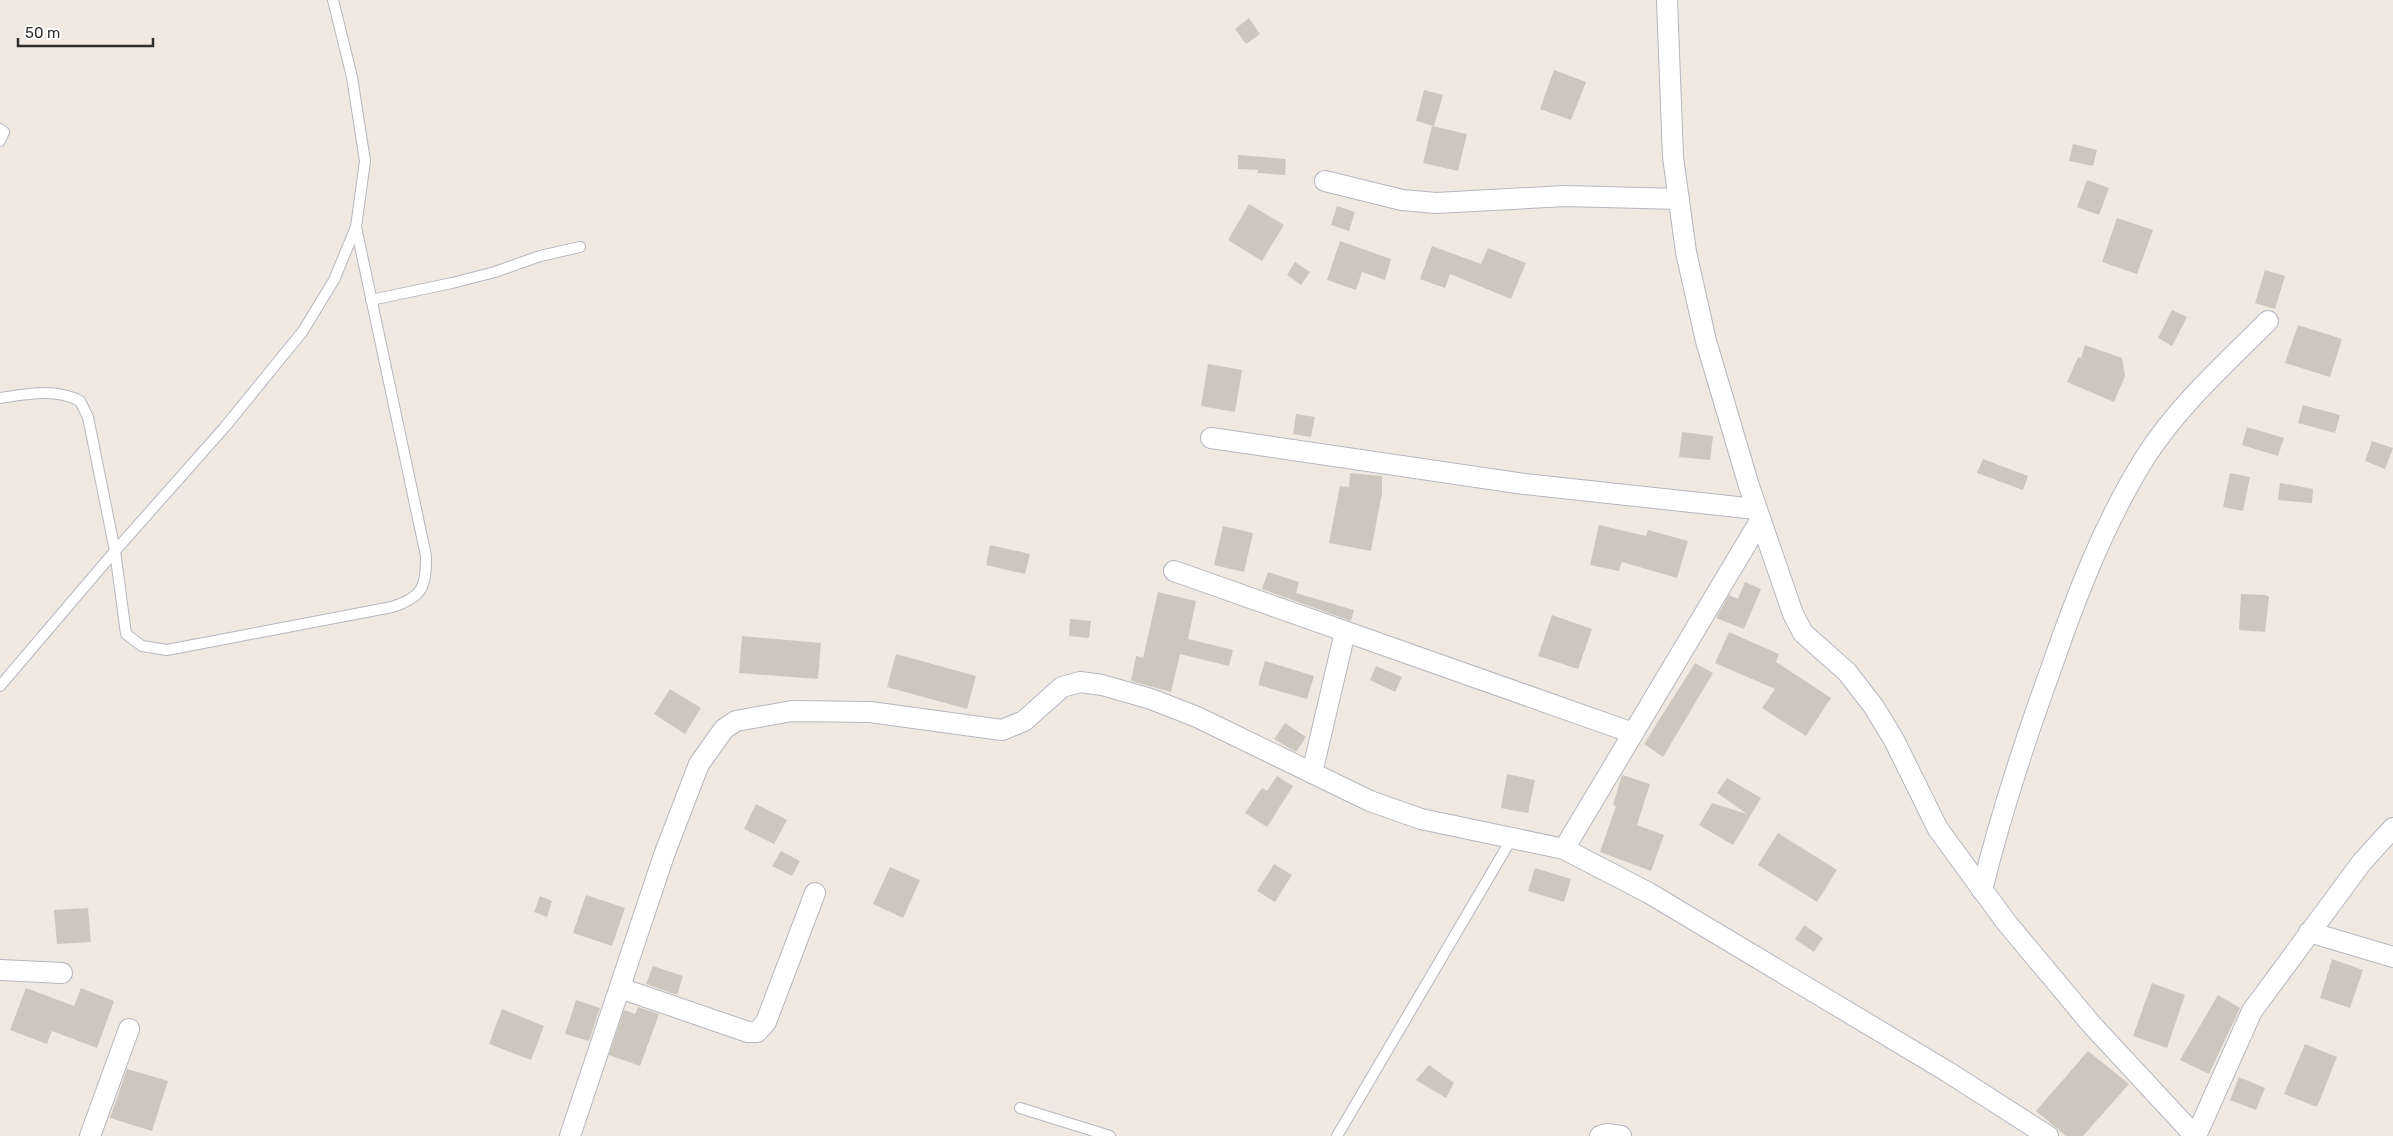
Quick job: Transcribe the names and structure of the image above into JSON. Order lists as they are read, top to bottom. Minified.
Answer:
{"scale_bar":"50 m"}
